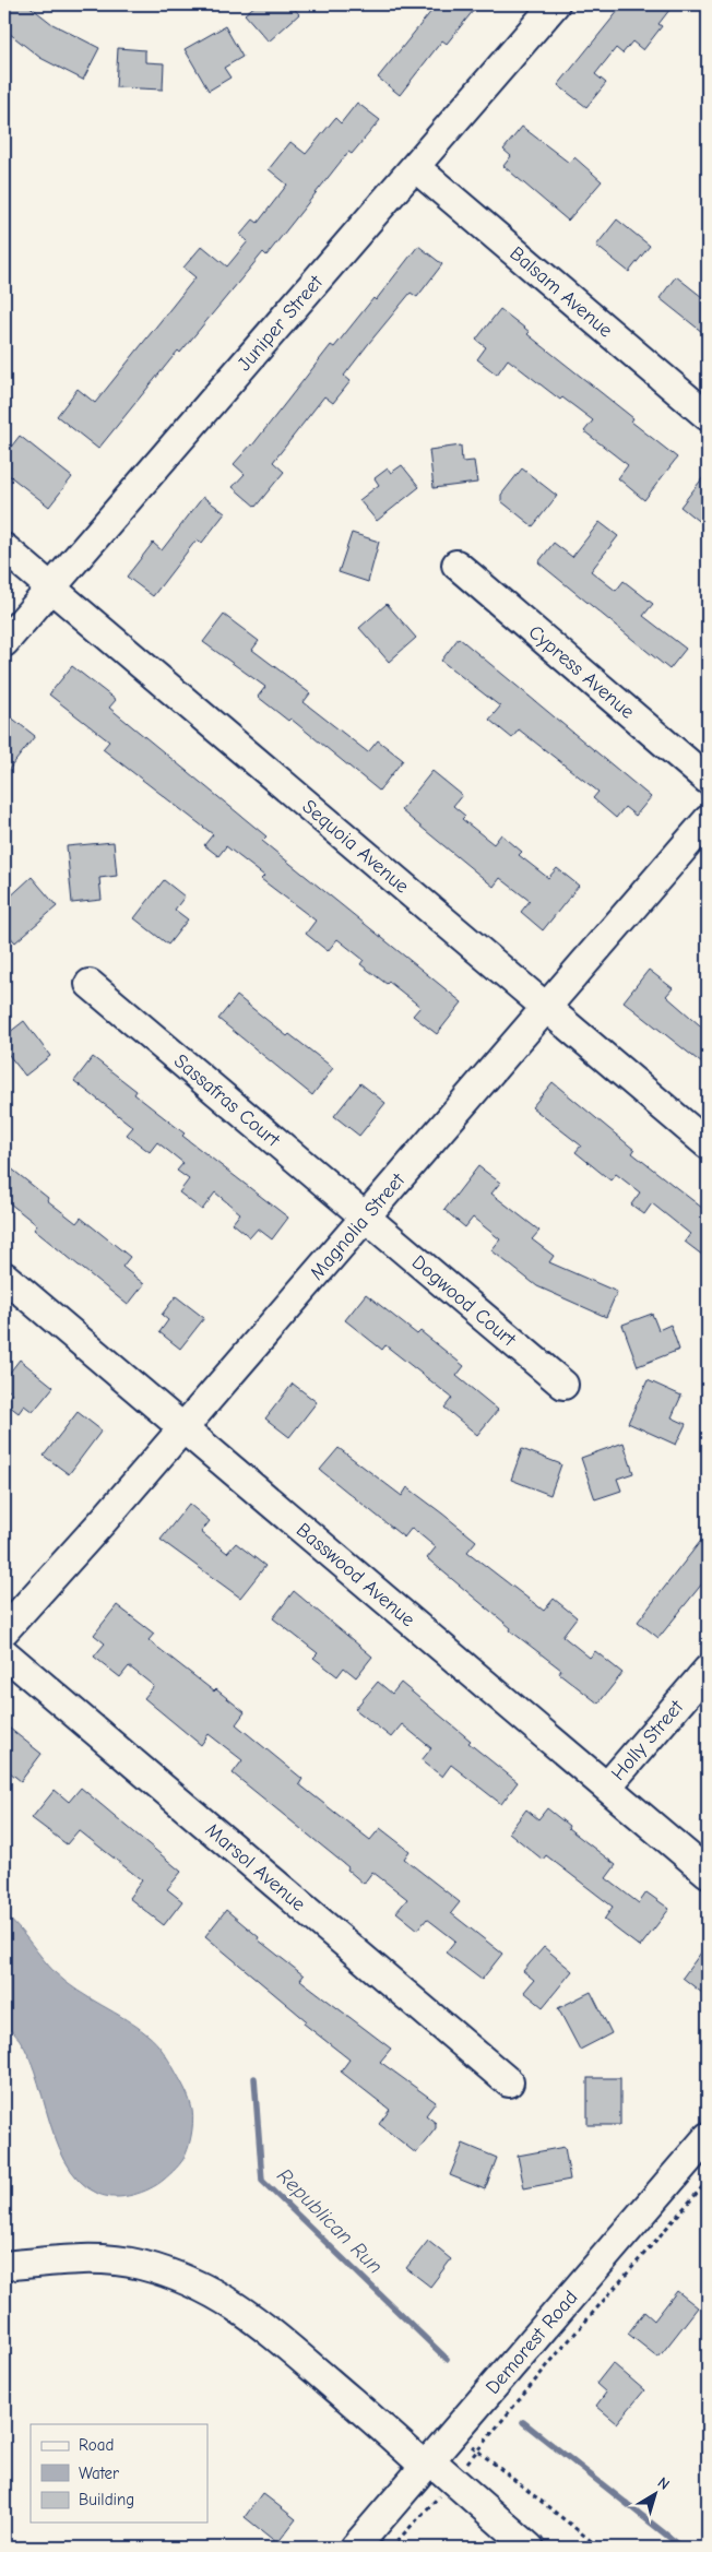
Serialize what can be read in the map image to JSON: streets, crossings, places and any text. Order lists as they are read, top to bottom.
{
  "streets": {
    "street": [
      "Balsam Avenue",
      "Juniper Street",
      "Cypress Avenue",
      "Sequoia Avenue",
      "Sassafras Court",
      "Magnolia Street",
      "Dogwood Court",
      "Basswood Avenue",
      "Holly Street",
      "Marsol Avenue",
      "Demorest Road"
    ]
  },
  "crossings": [
    ["Balsam Avenue", "Juniper Street"],
    ["Juniper Street", "Sequoia Avenue"],
    ["Sequoia Avenue", "Magnolia Street"],
    ["Sassafras Court", "Magnolia Street"],
    ["Sassafras Court", "Dogwood Court"],
    ["Magnolia Street", "Dogwood Court"],
    ["Magnolia Street", "Basswood Avenue"],
    ["Basswood Avenue", "Holly Street"]
  ],
  "water": ["Republican Run"],
  "legend": ["Road", "Water", "Building"],
  "north": "top right"
}
